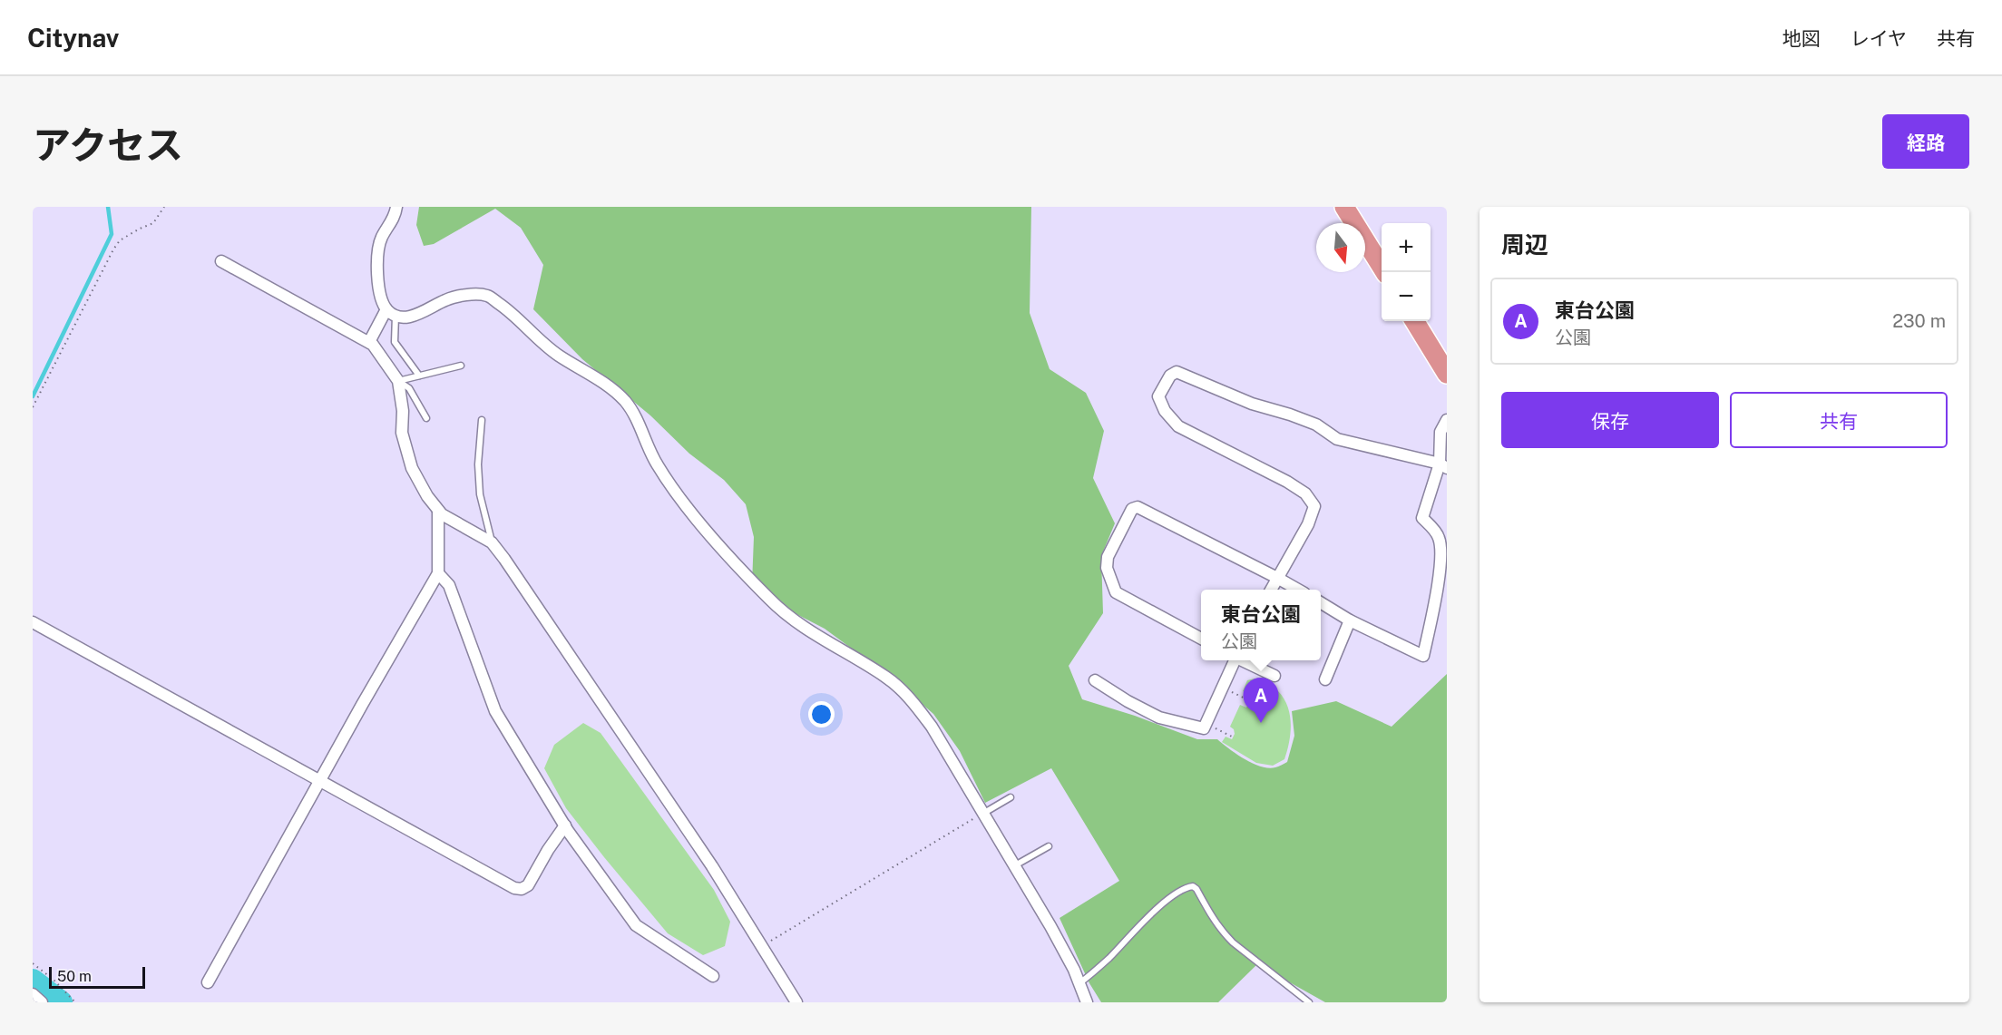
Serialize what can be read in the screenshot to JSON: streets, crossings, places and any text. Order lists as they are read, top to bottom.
{
  "scale_bar": "50 m",
  "north": "bottom",
  "page": {
    "header": "Citynav",
    "nav": ["地図", "レイヤ", "共有"],
    "title": "アクセス",
    "buttons": [
      "経路",
      ["保存", "共有"]
    ],
    "heading": "周辺",
    "map_buttons": ["+", "−"],
    "list": [
      {
        "mark": "A",
        "name": "東台公園",
        "note": "公園",
        "value": "230 m"
      }
    ],
    "popup": ["東台公園", "公園"],
    "pins": "A",
    "scale": "50 m"
  }
}
